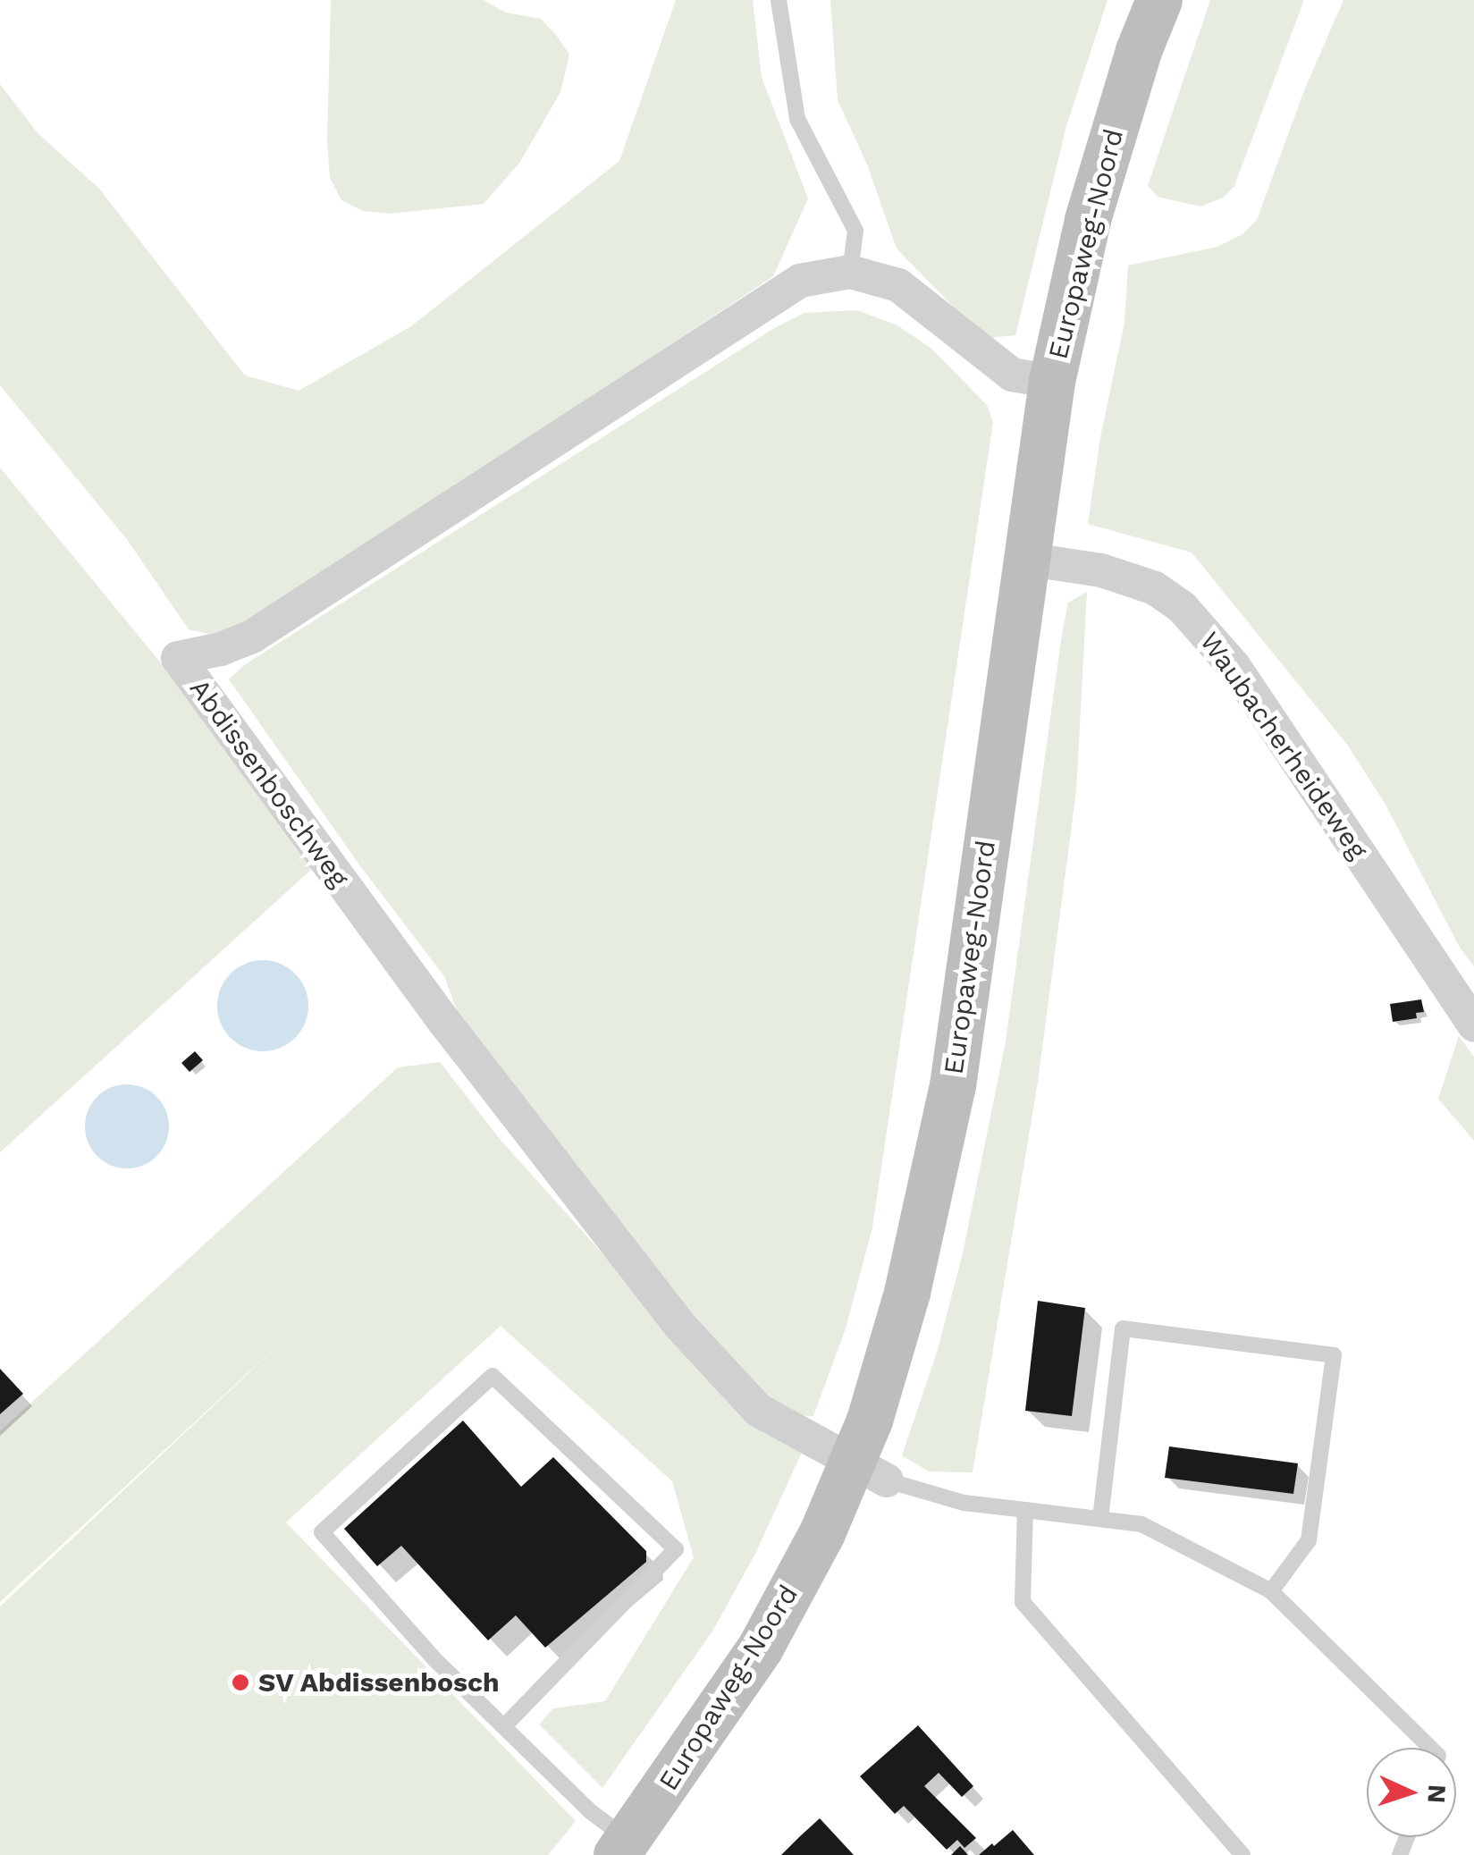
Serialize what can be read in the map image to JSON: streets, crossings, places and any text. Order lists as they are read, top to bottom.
{
  "streets": {
    "street": ["Europaweg-Noord", "Waubacherheideweg", "Abdissenboschweg"]
  },
  "crossings": [
    ["Europaweg-Noord", "Waubacherheideweg"],
    ["Europaweg-Noord", "Abdissenboschweg"]
  ],
  "places": ["SV Abdissenbosch"],
  "north": "right"
}
